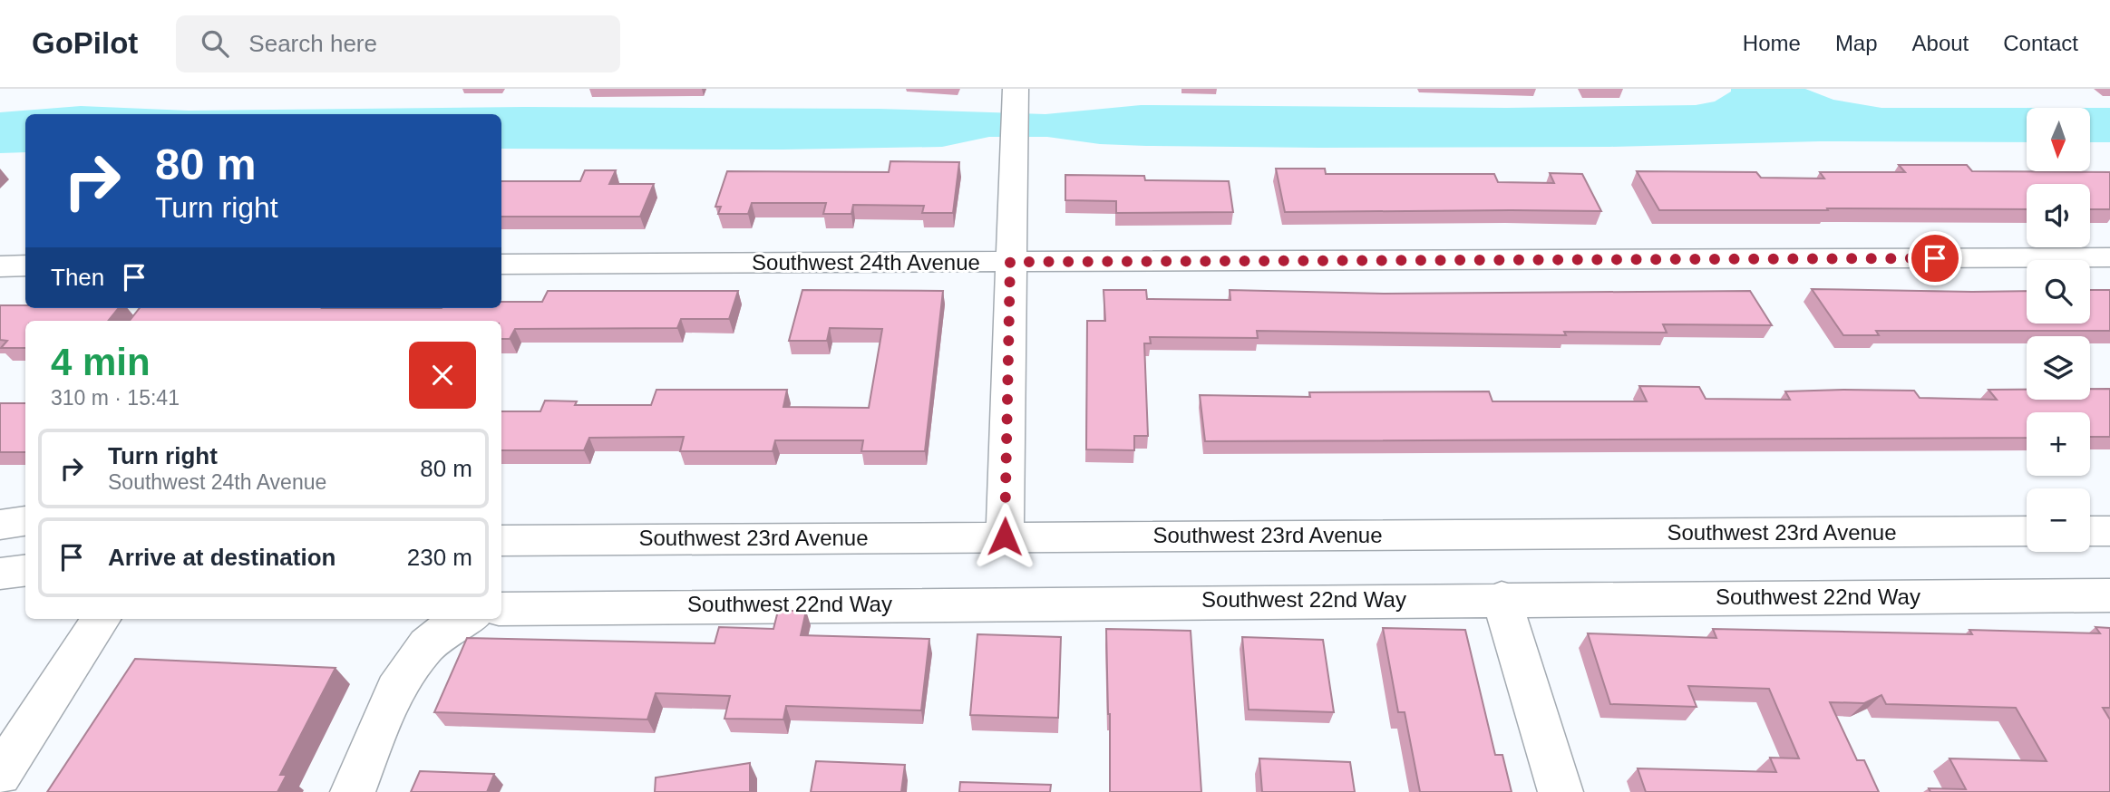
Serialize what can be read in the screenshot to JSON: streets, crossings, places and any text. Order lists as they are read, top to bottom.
{
  "streets": {
    "street": ["Southwest 24th Avenue", "Southwest 23rd Avenue", "Southwest 22nd Way"]
  },
  "north": "bottom",
  "page": {
    "header": "GoPilot",
    "search": "Search here",
    "nav": [
      "Home",
      "Map",
      "About",
      "Contact"
    ],
    "map_buttons": ["+", "−"],
    "turn": ["80 m", "Turn right"],
    "then": "Then",
    "heading": ["4 min", "310 m · 15:41"],
    "list": [
      {
        "name": "Turn right",
        "note": "Southwest 24th Avenue",
        "value": "80 m"
      },
      {
        "name": "Arrive at destination",
        "value": "230 m"
      }
    ]
  }
}
